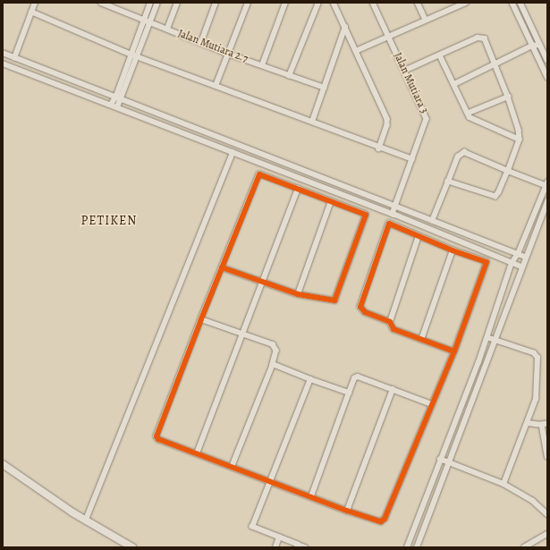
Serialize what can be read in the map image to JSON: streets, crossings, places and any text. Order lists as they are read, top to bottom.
{
  "streets": {
    "street": ["Jalan Mutiara 2.7", "Jalan Mutiara 3"]
  },
  "districts": ["PETIKEN"]
}
